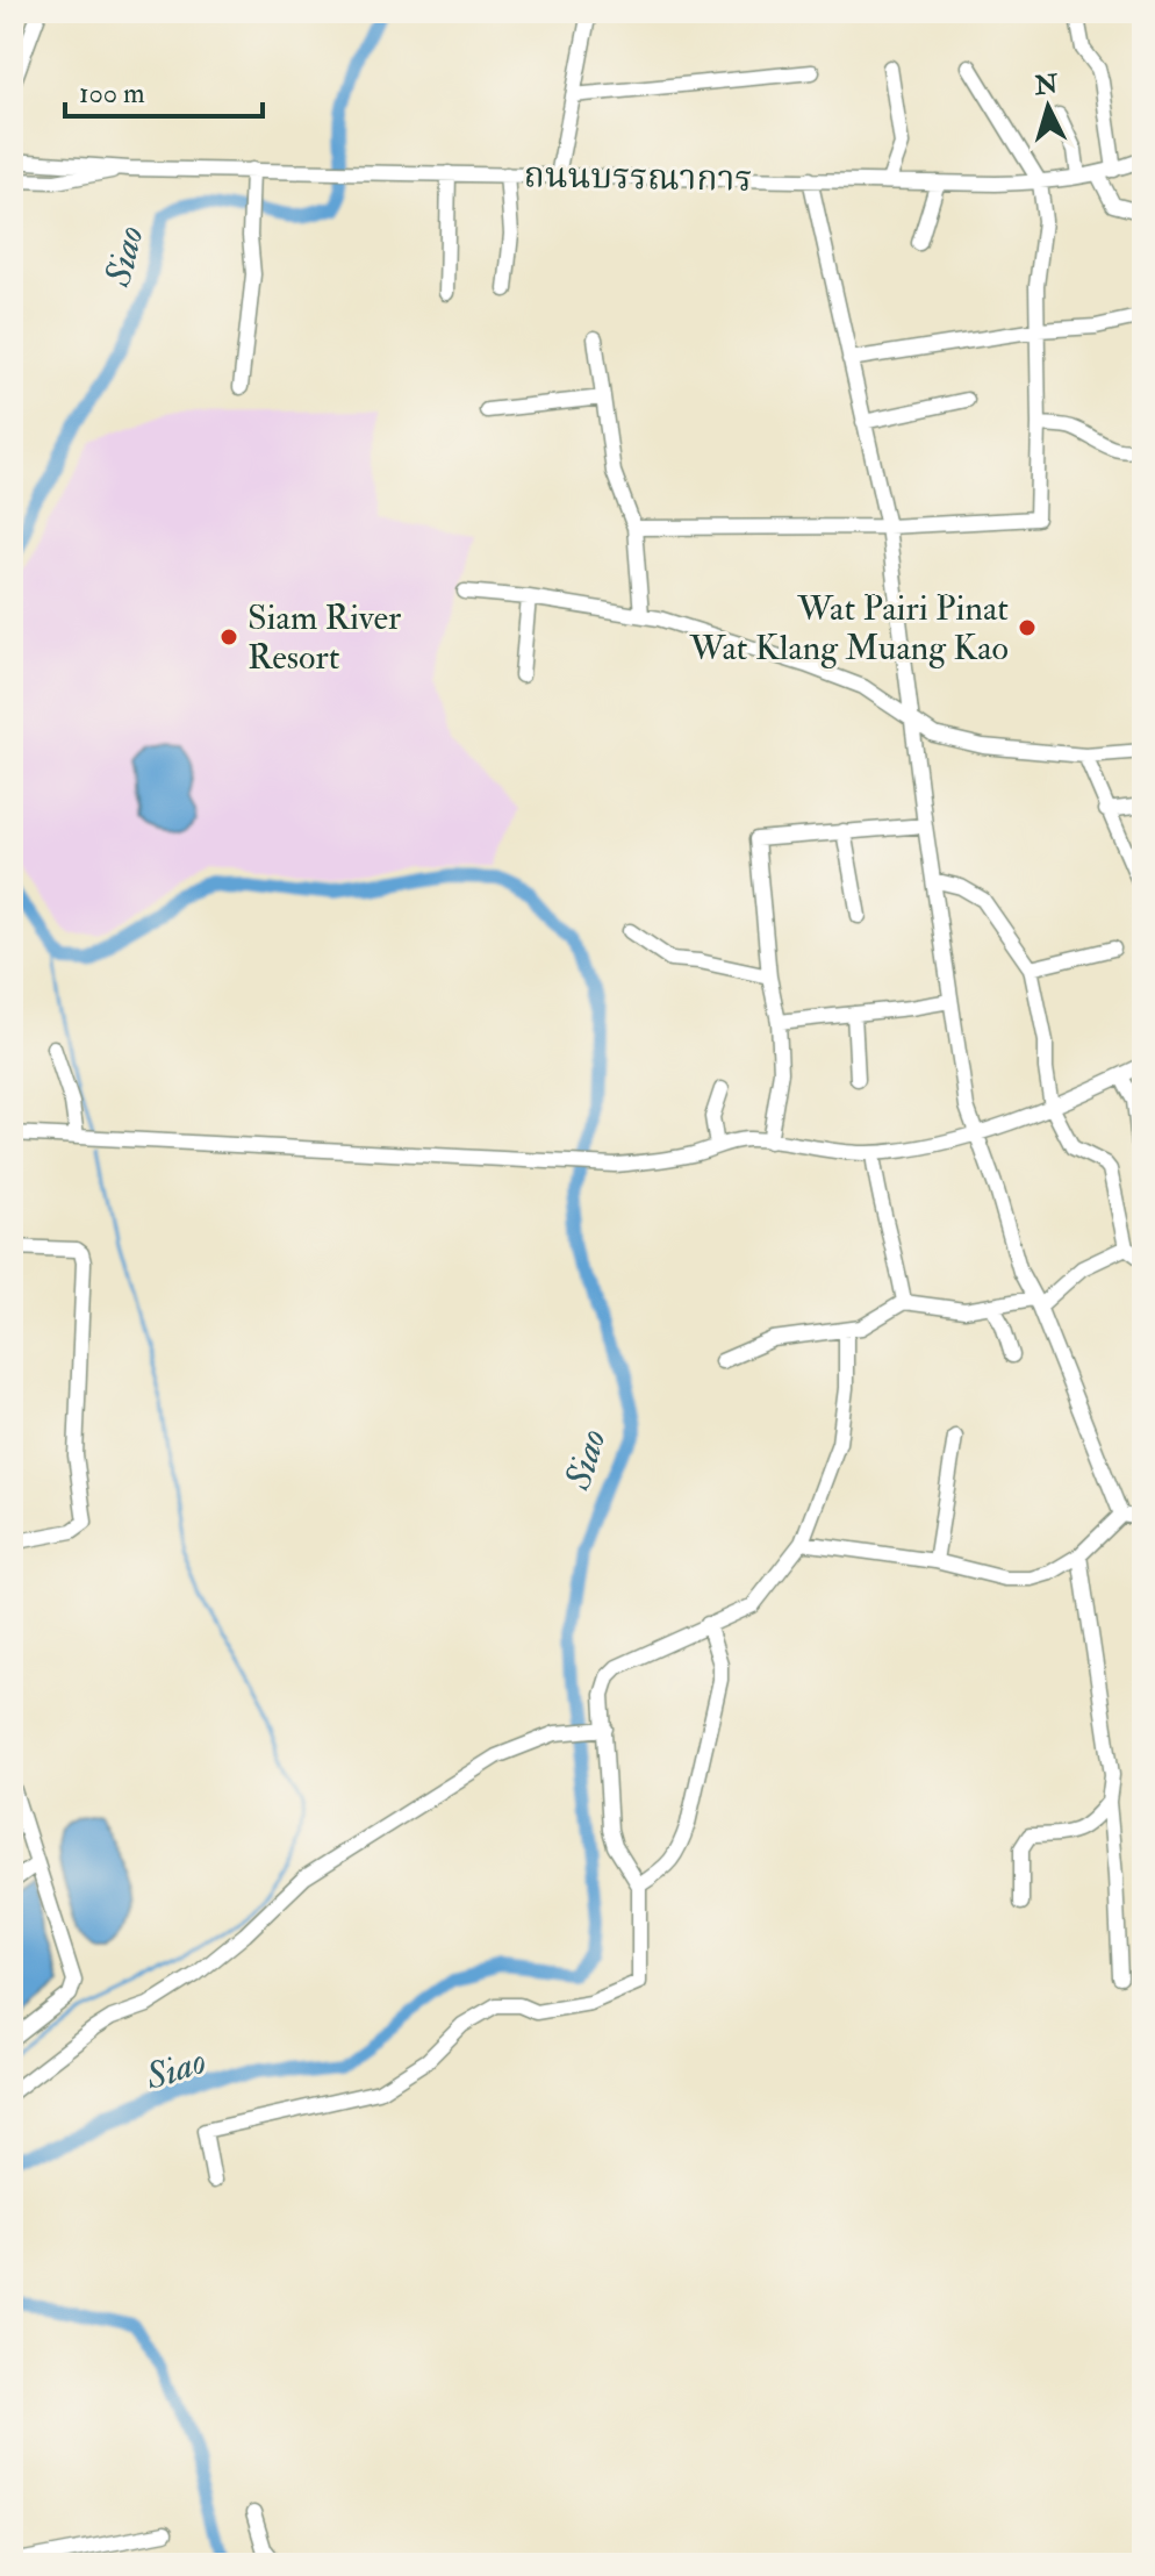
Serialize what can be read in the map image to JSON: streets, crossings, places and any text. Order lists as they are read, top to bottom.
{
  "streets": {
    "street": ["ถนนบรรณาการ"]
  },
  "water": ["Siao"],
  "places": ["Wat Pairi Pinat Wat Klang Muang Kao", "Siam River Resort"],
  "scale_bar": "100 m",
  "north": "top"
}
